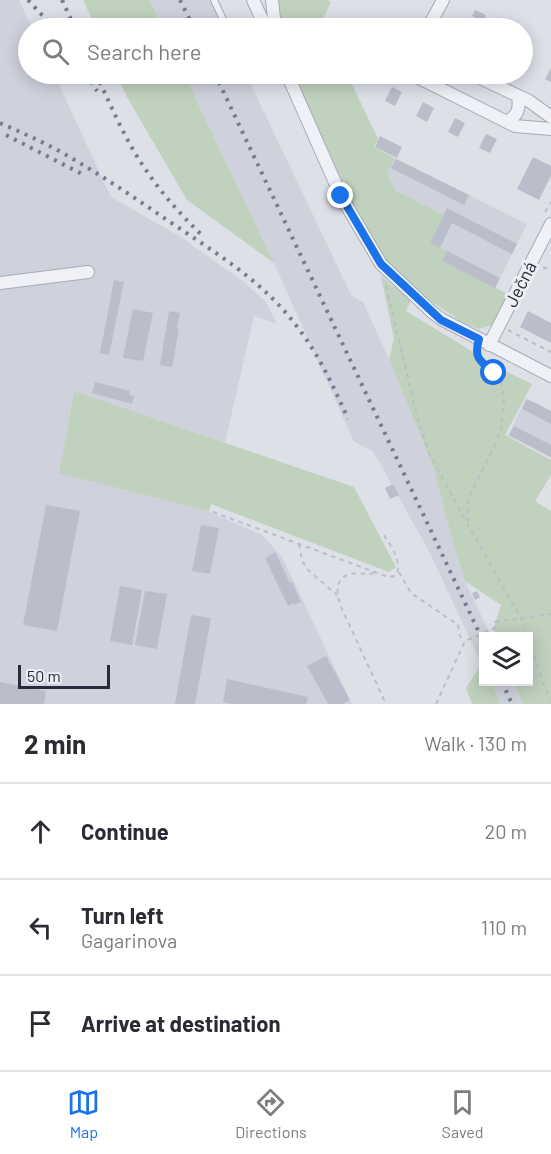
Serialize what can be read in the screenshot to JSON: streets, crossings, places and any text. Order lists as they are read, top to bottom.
{
  "streets": {
    "street": ["Ječná"]
  },
  "scale_bar": "50 m",
  "page": {
    "search": "Search here",
    "scale": "50 m",
    "heading": ["2 min", "Walk · 130 m"],
    "list": [
      ["Continue", "20 m"],
      ["Turn left", "Gagarinova", "110 m"],
      "Arrive at destination"
    ],
    "nav": ["Map", "Directions", "Saved"]
  }
}
